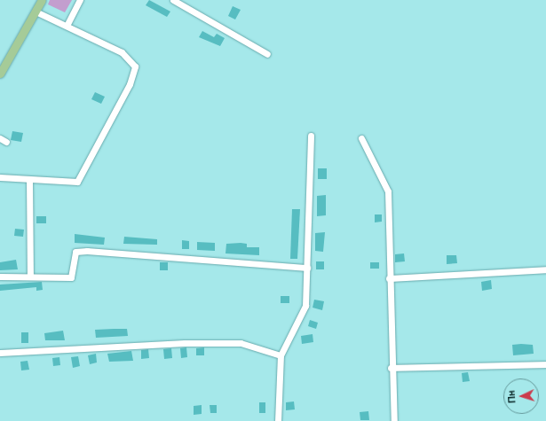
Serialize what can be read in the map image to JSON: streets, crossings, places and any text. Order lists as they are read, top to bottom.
{
  "north": "left"
}
